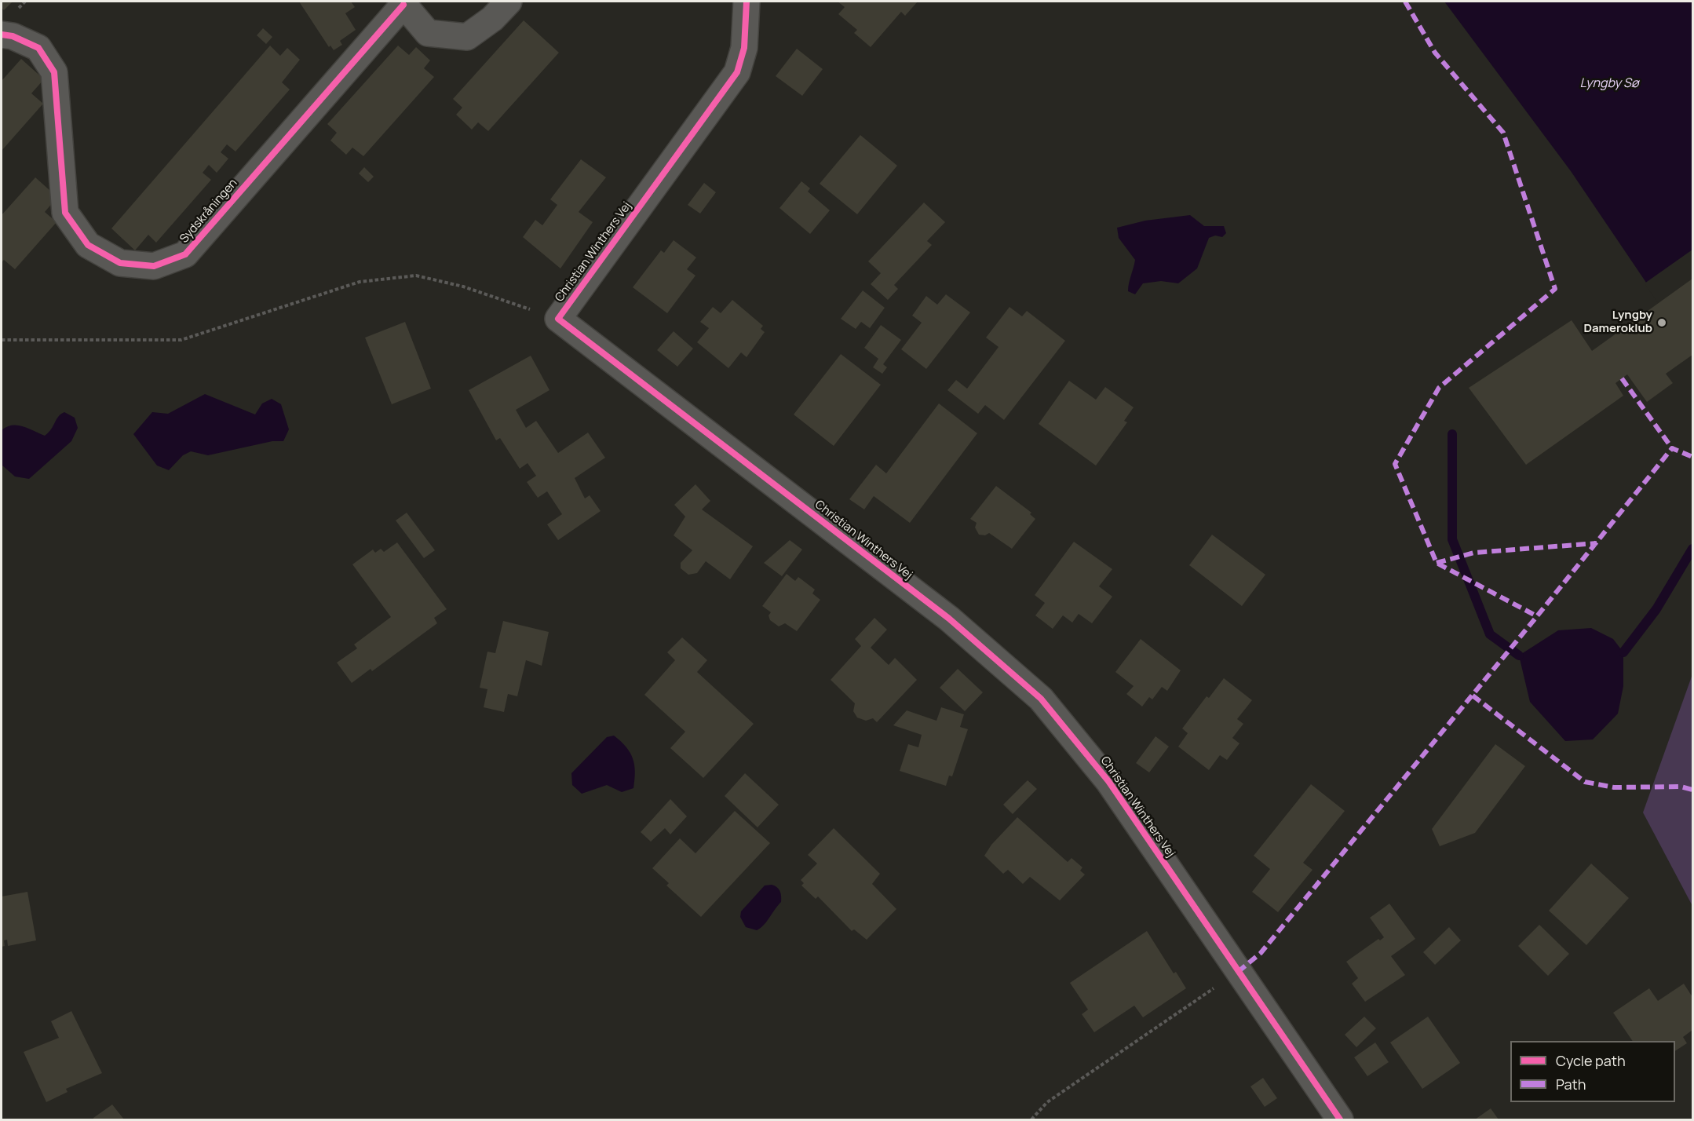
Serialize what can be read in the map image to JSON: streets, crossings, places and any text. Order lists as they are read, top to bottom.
{
  "streets": {
    "street": ["Sydskråningen", "Christian Winthers Vej"]
  },
  "water": ["Lyngby Sø"],
  "places": ["Lyngby Dameroklub"],
  "legend": ["Cycle path", "Path"]
}
